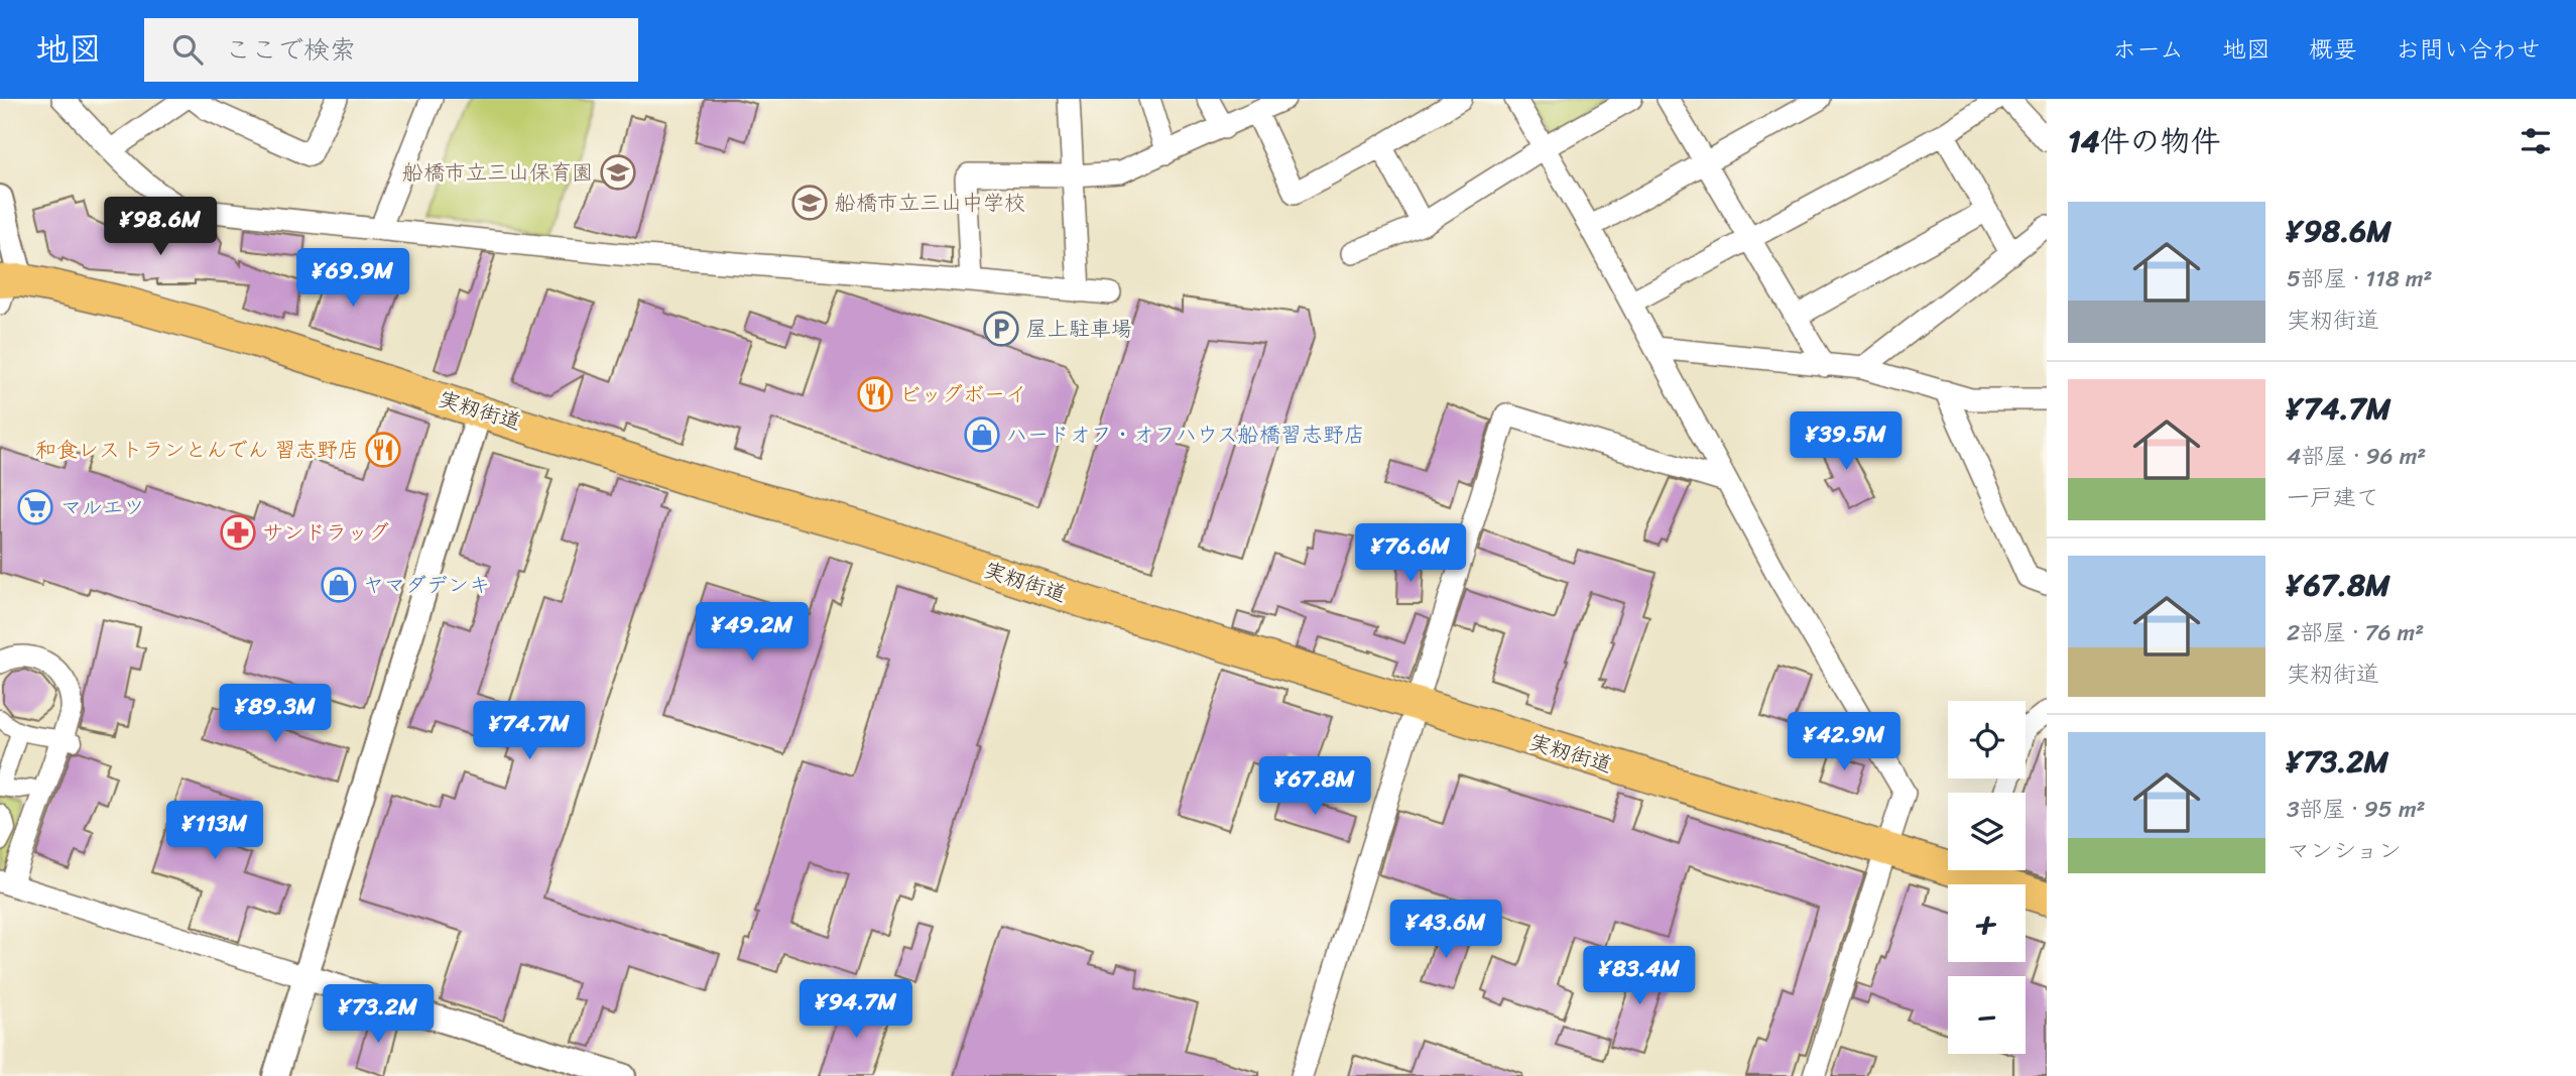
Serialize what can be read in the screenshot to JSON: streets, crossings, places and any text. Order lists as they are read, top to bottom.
{
  "streets": {
    "main road": ["実籾街道"]
  },
  "places": {
    "school or university": ["船橋市立三山保育園", "船橋市立三山中学校"],
    "parking": ["屋上駐車場"],
    "restaurant": ["ビッグボーイ", "和食レストランとんでん 習志野店"],
    "shop": ["ハードオフ・オフハウス船橋習志野店", "ヤマダデンキ"],
    "supermarket": ["マルエツ"],
    "pharmacy": ["サンドラッグ"]
  },
  "page": {
    "header": "地図",
    "search": "ここで検索",
    "nav": [
      "ホーム",
      "地図",
      "概要",
      "お問い合わせ"
    ],
    "heading": "14件の物件",
    "list": [
      {
        "name": "¥98.6M",
        "note": "5部屋 · 118 m² · 実籾街道"
      },
      {
        "name": "¥74.7M",
        "note": "4部屋 · 96 m² · 一戸建て"
      },
      {
        "name": "¥67.8M",
        "note": "2部屋 · 76 m² · 実籾街道"
      },
      {
        "name": "¥73.2M",
        "note": "3部屋 · 95 m² · マンション"
      }
    ],
    "price": [
      "¥98.6M",
      "¥69.9M",
      "¥39.5M",
      "¥76.6M",
      "¥49.2M",
      "¥89.3M",
      "¥74.7M",
      "¥42.9M",
      "¥67.8M",
      "¥113M",
      "¥43.6M",
      "¥83.4M",
      "¥94.7M",
      "¥73.2M"
    ],
    "map_buttons": ["+", "−"]
  }
}
